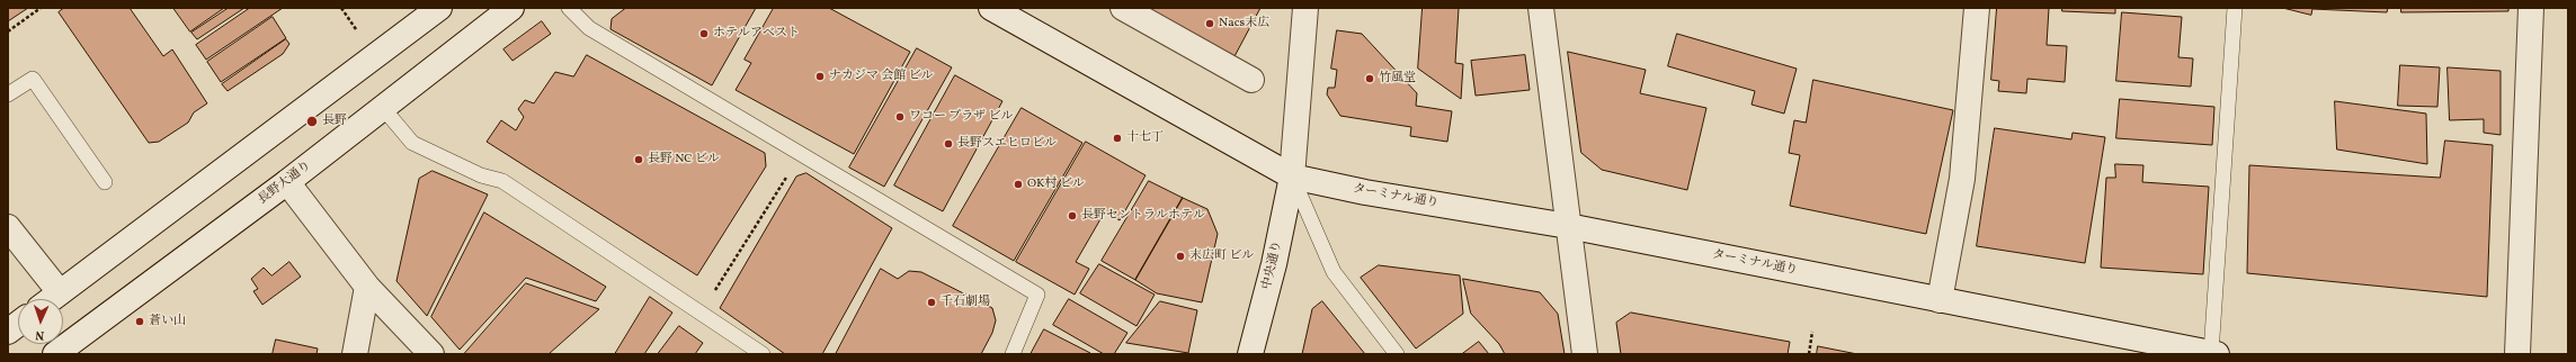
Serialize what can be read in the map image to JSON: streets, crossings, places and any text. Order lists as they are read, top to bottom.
{
  "streets": {
    "street": ["長野大通り", "ターミナル通り", "中央通り"]
  },
  "crossings": [
    ["ターミナル通り", "中央通り"]
  ],
  "places": [
    "Nacs末広",
    "ホテルアベスト",
    "ナカジマ 会館 ビル",
    "竹風堂",
    "ワコー プラザ ビル",
    "長野",
    "十七丁",
    "長野スエヒロビル",
    "長野 NC ビル",
    "OK村 ビル",
    "長野セントラルホテル",
    "末広町 ビル",
    "千石劇場",
    "蒼い山"
  ],
  "north": "bottom"
}
